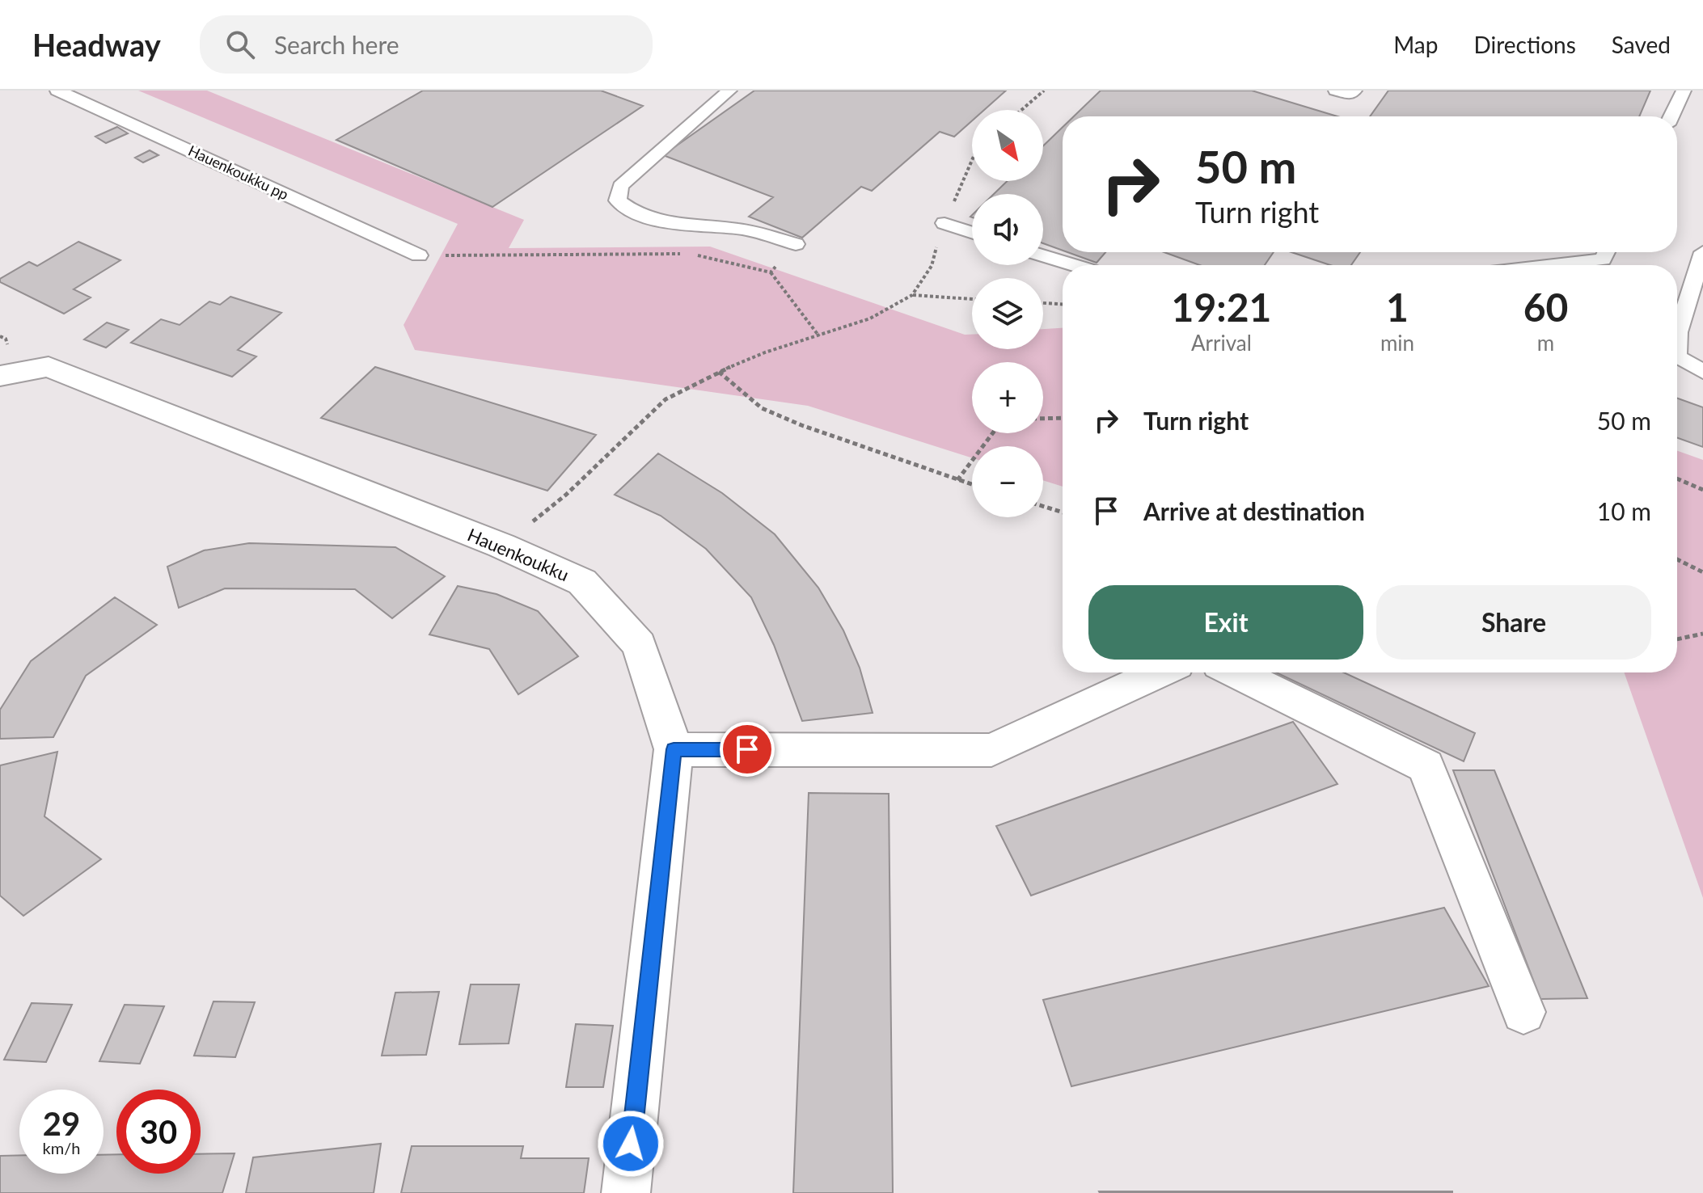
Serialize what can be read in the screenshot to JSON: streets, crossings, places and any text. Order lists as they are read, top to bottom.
{
  "streets": {
    "street": ["Hauenkoukku"],
    "lane": ["Hauenkoukku pp"]
  },
  "north": "bottom right",
  "page": {
    "header": "Headway",
    "search": "Search here",
    "nav": ["Map", "Directions", "Saved"],
    "map_buttons": ["+", "−"],
    "turn": ["50 m", "Turn right"],
    "eta": [
      "19:21",
      "Arrival",
      "1",
      "min",
      "60",
      "m"
    ],
    "list": [
      {
        "name": "Turn right",
        "value": "50 m"
      },
      {
        "name": "Arrive at destination",
        "value": "10 m"
      }
    ],
    "buttons": ["Exit", "Share"],
    "speed": "29 km/h",
    "limit": "30"
  }
}
